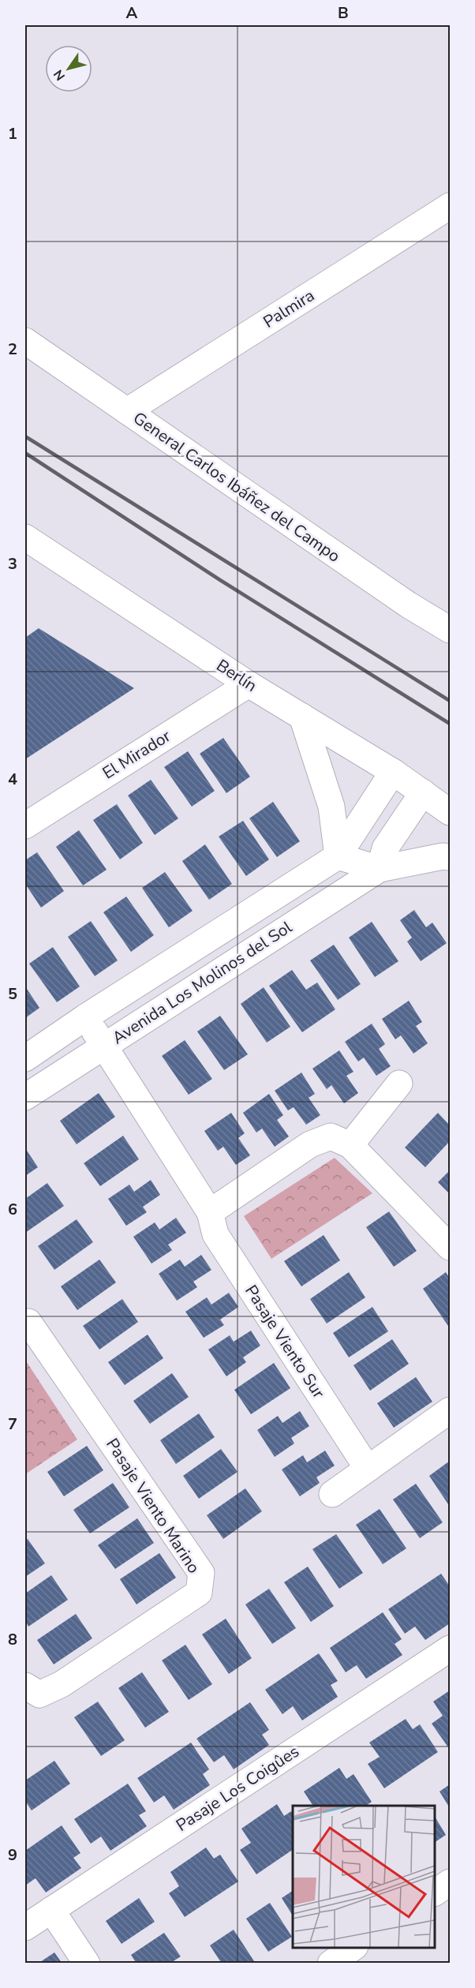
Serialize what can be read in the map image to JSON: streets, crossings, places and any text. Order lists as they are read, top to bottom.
{
  "streets": {
    "street": [
      "Palmira",
      "General Carlos Ibáñez del Campo",
      "Berlín",
      "El Mirador",
      "Avenida Los Molinos del Sol",
      "Pasaje Viento Sur",
      "Pasaje Viento Marino",
      "Pasaje Los Coigûes"
    ]
  },
  "crossings": [
    ["Palmira", "General Carlos Ibáñez del Campo"],
    ["Berlín", "El Mirador"],
    ["Berlín", "Avenida Los Molinos del Sol"],
    ["Avenida Los Molinos del Sol", "Pasaje Viento Sur"]
  ],
  "north": "bottom left",
  "grid": {
    "columns": ["A", "B"],
    "rows": [
      "1",
      "2",
      "3",
      "4",
      "5",
      "6",
      "7",
      "8",
      "9"
    ]
  }
}
